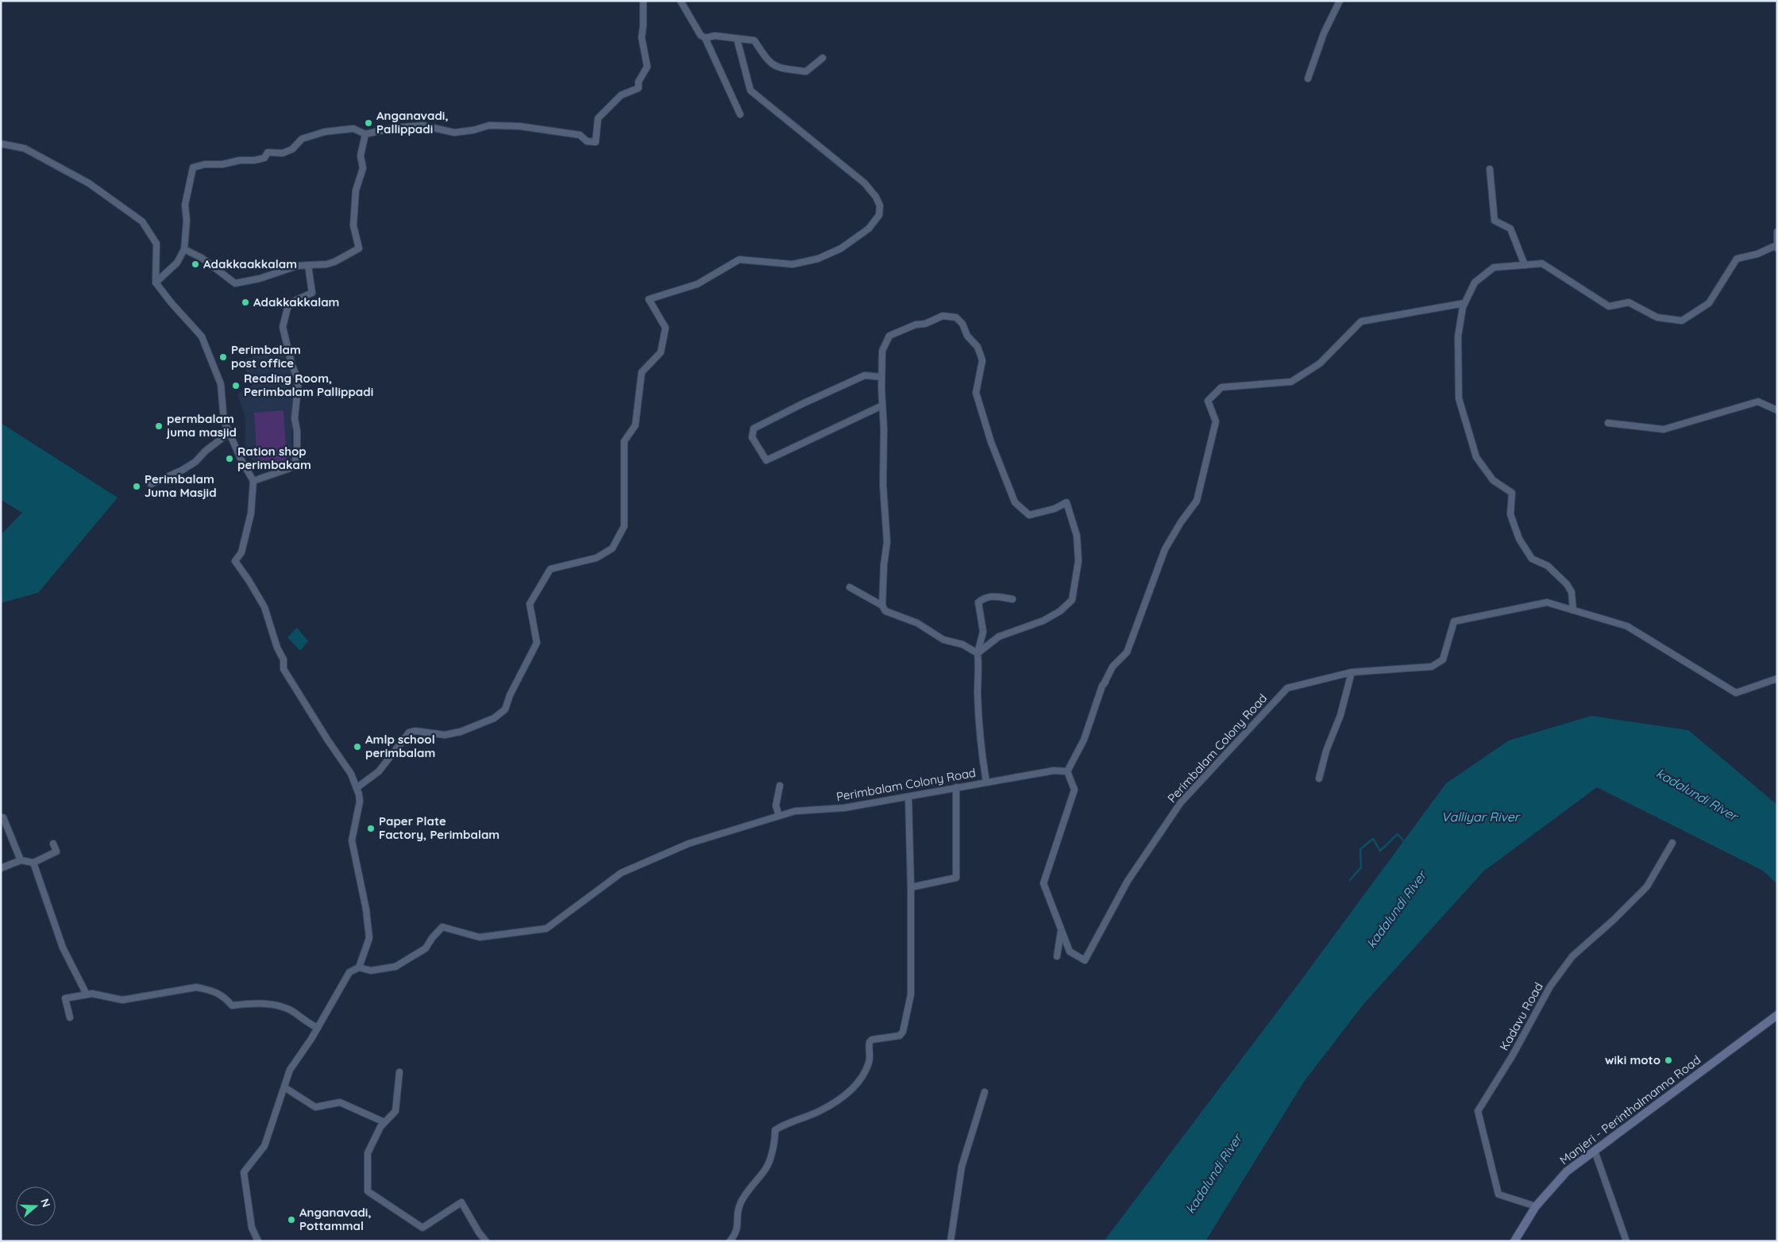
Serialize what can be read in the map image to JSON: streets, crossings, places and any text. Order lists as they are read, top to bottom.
{
  "streets": {
    "main road": ["Manjeri - Perinthalmanna Road"],
    "street": ["Perimbalam Colony Road", "Kadavu Road"]
  },
  "crossings": [
    ["Kadavu Road", "Manjeri - Perinthalmanna Road"]
  ],
  "water": ["kadalundi River", "Valliyar River"],
  "places": [
    "Anganavadi, Pallippadi",
    "Adakkaakkalam",
    "Adakkakkalam",
    "Perimbalam post office",
    "Reading Room, Perimbalam Pallippadi",
    "permbalam juma masjid",
    "Ration shop perimbakam",
    "Perimbalam Juma Masjid",
    "Amlp school perimbalam",
    "Paper Plate Factory, Perimbalam",
    "wiki moto",
    "Anganavadi, Pottammal"
  ],
  "north": "right"
}
